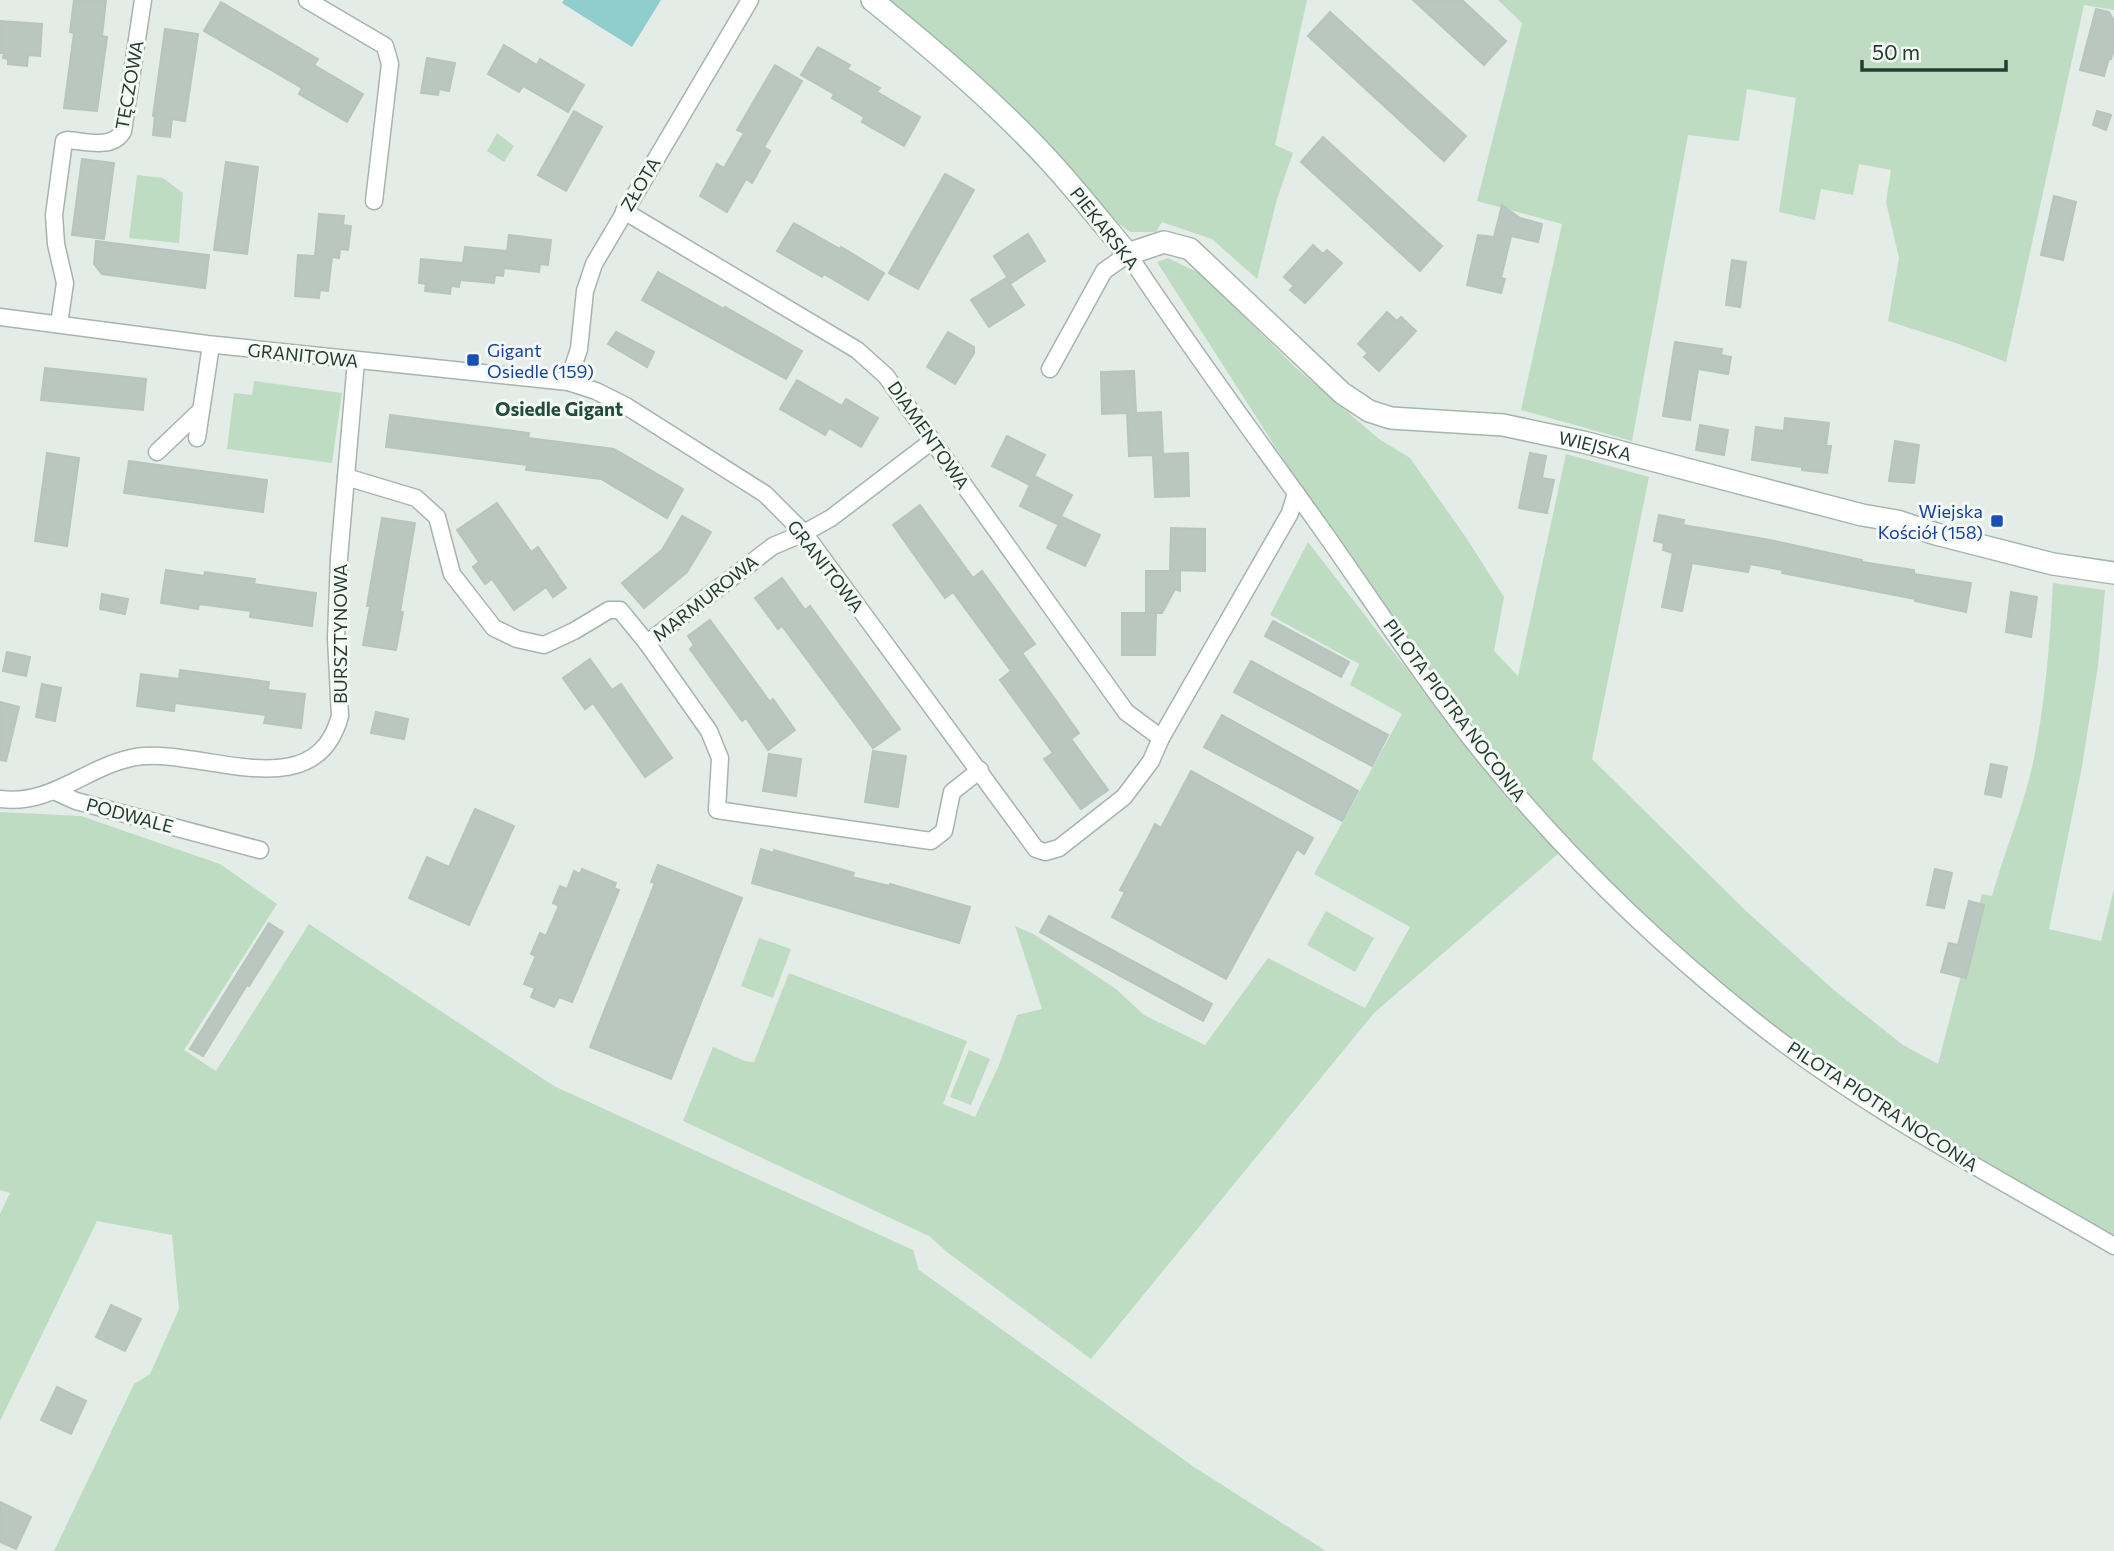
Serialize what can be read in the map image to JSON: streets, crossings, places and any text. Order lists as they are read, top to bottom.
{
  "streets": {
    "street": [
      "TĘCZOWA",
      "ZŁOTA",
      "PIEKARSKA",
      "GRANITOWA",
      "DIAMENTOWA",
      "WIEJSKA",
      "MARMUROWA",
      "BURSZTYNOWA",
      "PILOTA PIOTRA NOCONIA",
      "PODWALE"
    ]
  },
  "crossings": [
    ["TĘCZOWA", "GRANITOWA"],
    ["ZŁOTA", "GRANITOWA"],
    ["ZŁOTA", "DIAMENTOWA"],
    ["PIEKARSKA", "GRANITOWA"],
    ["PIEKARSKA", "WIEJSKA"],
    ["PIEKARSKA", "PILOTA PIOTRA NOCONIA"],
    ["GRANITOWA", "DIAMENTOWA"],
    ["GRANITOWA", "MARMUROWA"],
    ["GRANITOWA", "BURSZTYNOWA"],
    ["GRANITOWA", "PILOTA PIOTRA NOCONIA"],
    ["DIAMENTOWA", "MARMUROWA"],
    ["BURSZTYNOWA", "PODWALE"]
  ],
  "districts": ["Osiedle Gigant"],
  "places": {
    "transit": ["Gigant Osiedle (159)", "Wiejska Kościół (158)"]
  },
  "scale_bar": "50 m"
}
